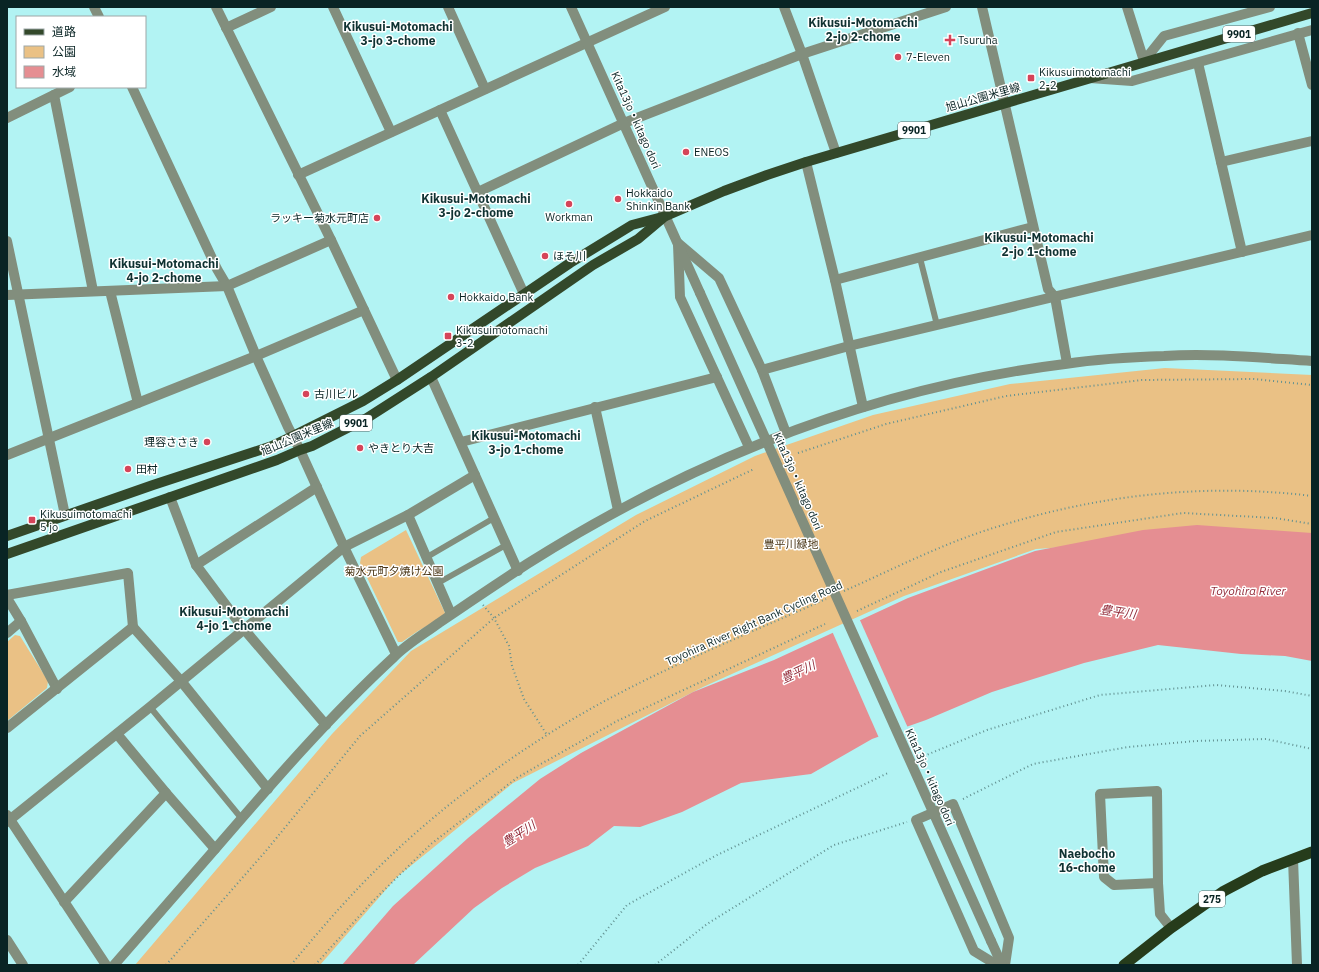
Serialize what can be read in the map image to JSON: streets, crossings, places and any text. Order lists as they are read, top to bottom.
{
  "streets": {
    "highway": ["275"],
    "main road": ["9901", "旭山公園米里線"],
    "street": ["Kita13jo・kitago dori"],
    "path": ["Toyohira River Right Bank Cycling Road"]
  },
  "crossings": [
    ["旭山公園米里線", "Kita13jo・kitago dori"]
  ],
  "districts": [
    "Kikusui-Motomachi 2-jo 2-chome",
    "Kikusui-Motomachi 3-jo 3-chome",
    "Kikusui-Motomachi 3-jo 2-chome",
    "Kikusui-Motomachi 2-jo 1-chome",
    "Kikusui-Motomachi 4-jo 2-chome",
    "Kikusui-Motomachi 3-jo 1-chome",
    "Kikusui-Motomachi 4-jo 1-chome",
    "Naebocho 16-chome"
  ],
  "water": ["Toyohira River", "豊平川"],
  "parks": ["豊平川緑地", "菊水元町夕焼け公園"],
  "places": {
    "health": ["Tsuruha"],
    "other": [
      "7-Eleven",
      "ENEOS",
      "Hokkaido Shinkin Bank",
      "Workman",
      "ラッキー菊水元町店",
      "ほそ川",
      "Hokkaido Bank",
      "古川ビル",
      "理容ささき",
      "やきとり大吉",
      "田村"
    ],
    "transit": ["Kikusuimotomachi 2-2", "Kikusuimotomachi 3-2", "Kikusuimotomachi 5 jo"]
  },
  "legend": ["道路", "公園", "水域"]
}
